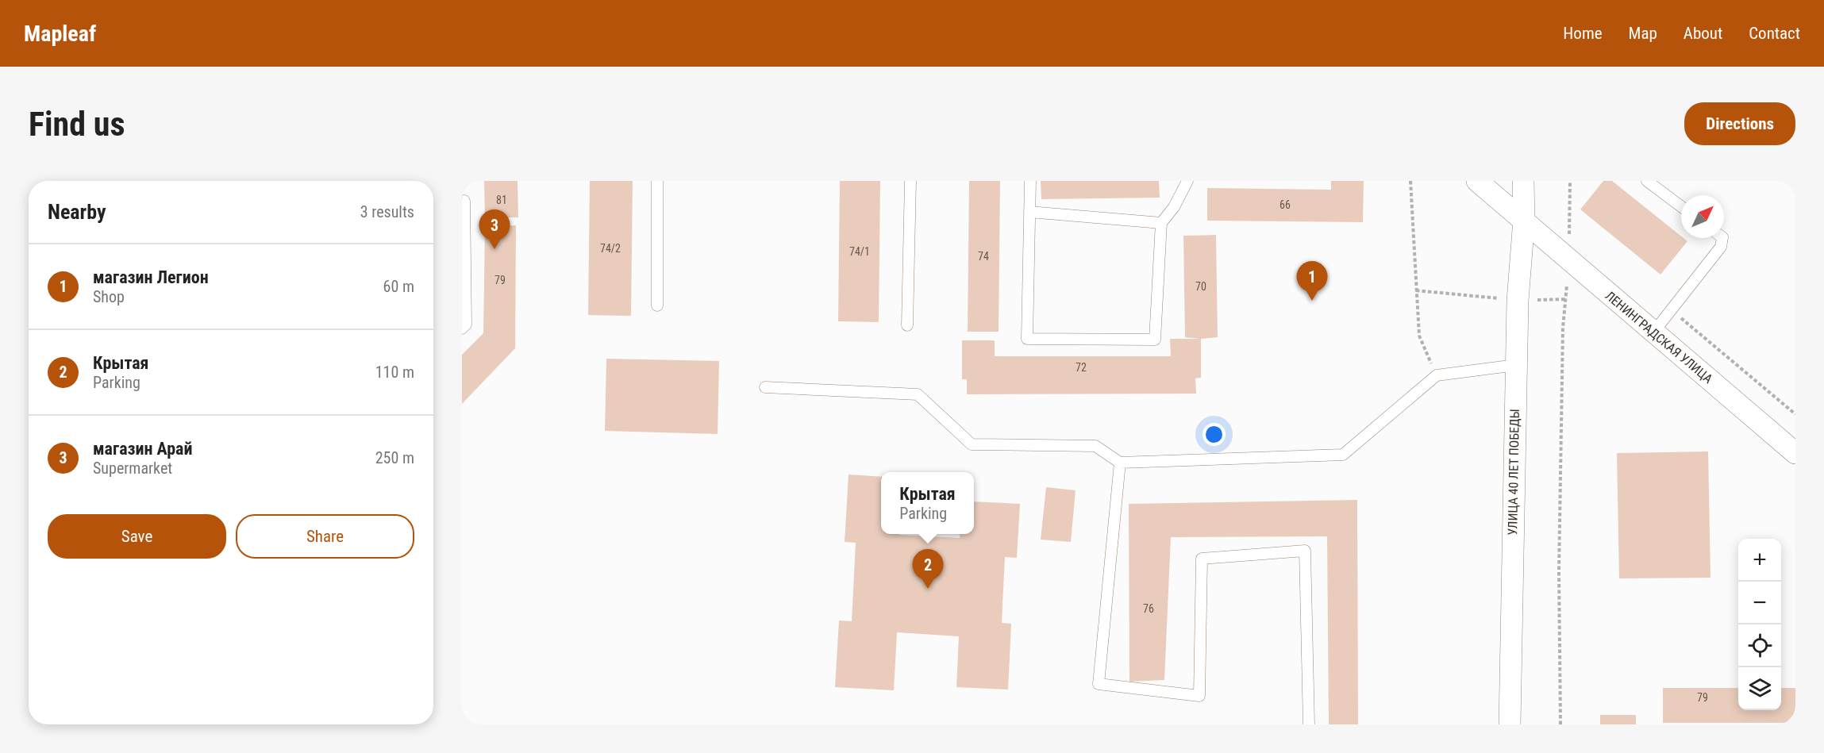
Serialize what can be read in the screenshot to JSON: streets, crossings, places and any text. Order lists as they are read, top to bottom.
{
  "streets": {
    "street": ["ЛЕНИНГРАДСКАЯ УЛИЦА", "УЛИЦА 40 ЛЕТ ПОБЕДЫ"]
  },
  "crossings": [
    ["ЛЕНИНГРАДСКАЯ УЛИЦА", "УЛИЦА 40 ЛЕТ ПОБЕДЫ"]
  ],
  "house_numbers": [
    "81",
    "66",
    "74/2",
    "74/1",
    "74",
    "79",
    "70",
    "72",
    "76",
    "79"
  ],
  "north": "top right",
  "page": {
    "header": "Mapleaf",
    "nav": [
      "Home",
      "Map",
      "About",
      "Contact"
    ],
    "buttons": [
      "Directions",
      ["Save", "Share"]
    ],
    "title": "Find us",
    "heading": ["Nearby", "3 results"],
    "pins": ["3", "1", "2"],
    "list": [
      {
        "mark": "1",
        "name": "магазин Легион",
        "note": "Shop",
        "value": "60 m"
      },
      {
        "mark": "2",
        "name": "Крытая",
        "note": "Parking",
        "value": "110 m"
      },
      {
        "mark": "3",
        "name": "магазин Арай",
        "note": "Supermarket",
        "value": "250 m"
      }
    ],
    "popup": ["Крытая", "Parking"],
    "map_buttons": ["+", "−"]
  }
}
